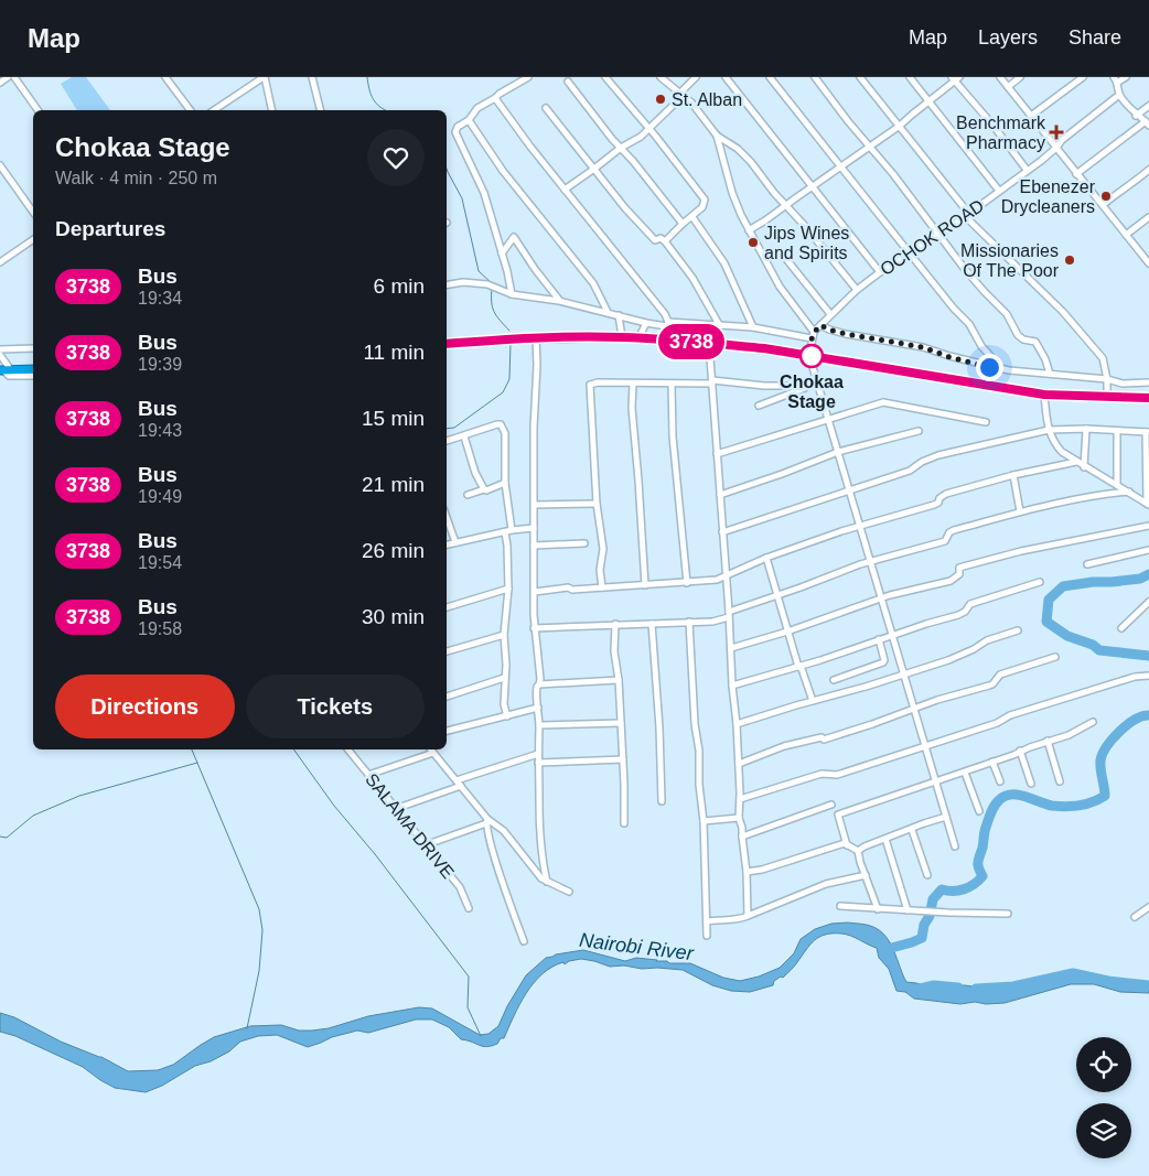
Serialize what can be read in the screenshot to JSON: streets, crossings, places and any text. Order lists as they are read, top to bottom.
{
  "streets": {
    "street": ["OCHOK ROAD", "SALAMA DRIVE"]
  },
  "water": ["Nairobi River"],
  "places": {
    "other": [
      "St. Alban",
      "Ebenezer Drycleaners",
      "Jips Wines and Spirits",
      "Missionaries Of The Poor",
      "Chokaa Stage"
    ],
    "health": ["Benchmark Pharmacy"]
  },
  "lines": ["bus line 3738"],
  "page": {
    "header": "Map",
    "nav": ["Map", "Layers", "Share"],
    "on_map": "3738",
    "heading": [
      ["Chokaa Stage", "Walk · 4 min · 250 m"],
      "Departures"
    ],
    "list": [
      {
        "mark": "3738",
        "name": "Bus",
        "note": "19:34",
        "value": "6 min"
      },
      {
        "mark": "3738",
        "name": "Bus",
        "note": "19:39",
        "value": "11 min"
      },
      {
        "mark": "3738",
        "name": "Bus",
        "note": "19:43",
        "value": "15 min"
      },
      {
        "mark": "3738",
        "name": "Bus",
        "note": "19:49",
        "value": "21 min"
      },
      {
        "mark": "3738",
        "name": "Bus",
        "note": "19:54",
        "value": "26 min"
      },
      {
        "mark": "3738",
        "name": "Bus",
        "note": "19:58",
        "value": "30 min"
      }
    ],
    "buttons": ["Directions", "Tickets"]
  }
}
